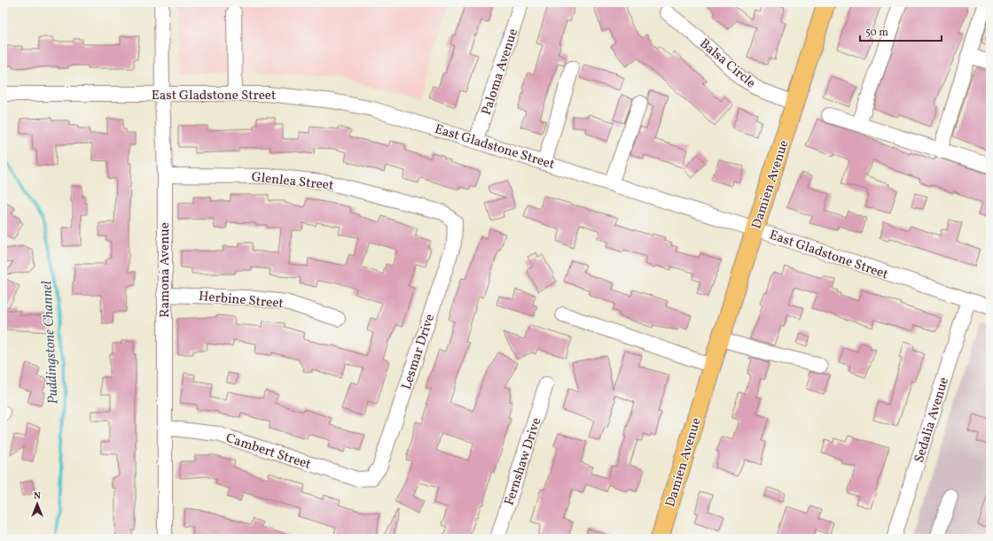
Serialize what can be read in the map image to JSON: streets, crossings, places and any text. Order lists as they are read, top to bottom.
{
  "streets": {
    "main road": ["Damien Avenue"],
    "street": [
      "Balsa Circle",
      "Paloma Avenue",
      "East Gladstone Street",
      "Glenlea Street",
      "Ramona Avenue",
      "Herbine Street",
      "Lesmar Drive",
      "Sedalia Avenue",
      "Cambert Street",
      "Fernshaw Drive"
    ]
  },
  "crossings": [
    ["Balsa Circle", "Damien Avenue"],
    ["Paloma Avenue", "East Gladstone Street"],
    ["East Gladstone Street", "Damien Avenue"],
    ["East Gladstone Street", "Ramona Avenue"],
    ["East Gladstone Street", "Sedalia Avenue"],
    ["Glenlea Street", "Ramona Avenue"],
    ["Glenlea Street", "Lesmar Drive"],
    ["Ramona Avenue", "Herbine Street"],
    ["Ramona Avenue", "Cambert Street"],
    ["Lesmar Drive", "Cambert Street"]
  ],
  "water": ["Puddingstone Channel"],
  "scale_bar": "50 m",
  "north": "top"
}
